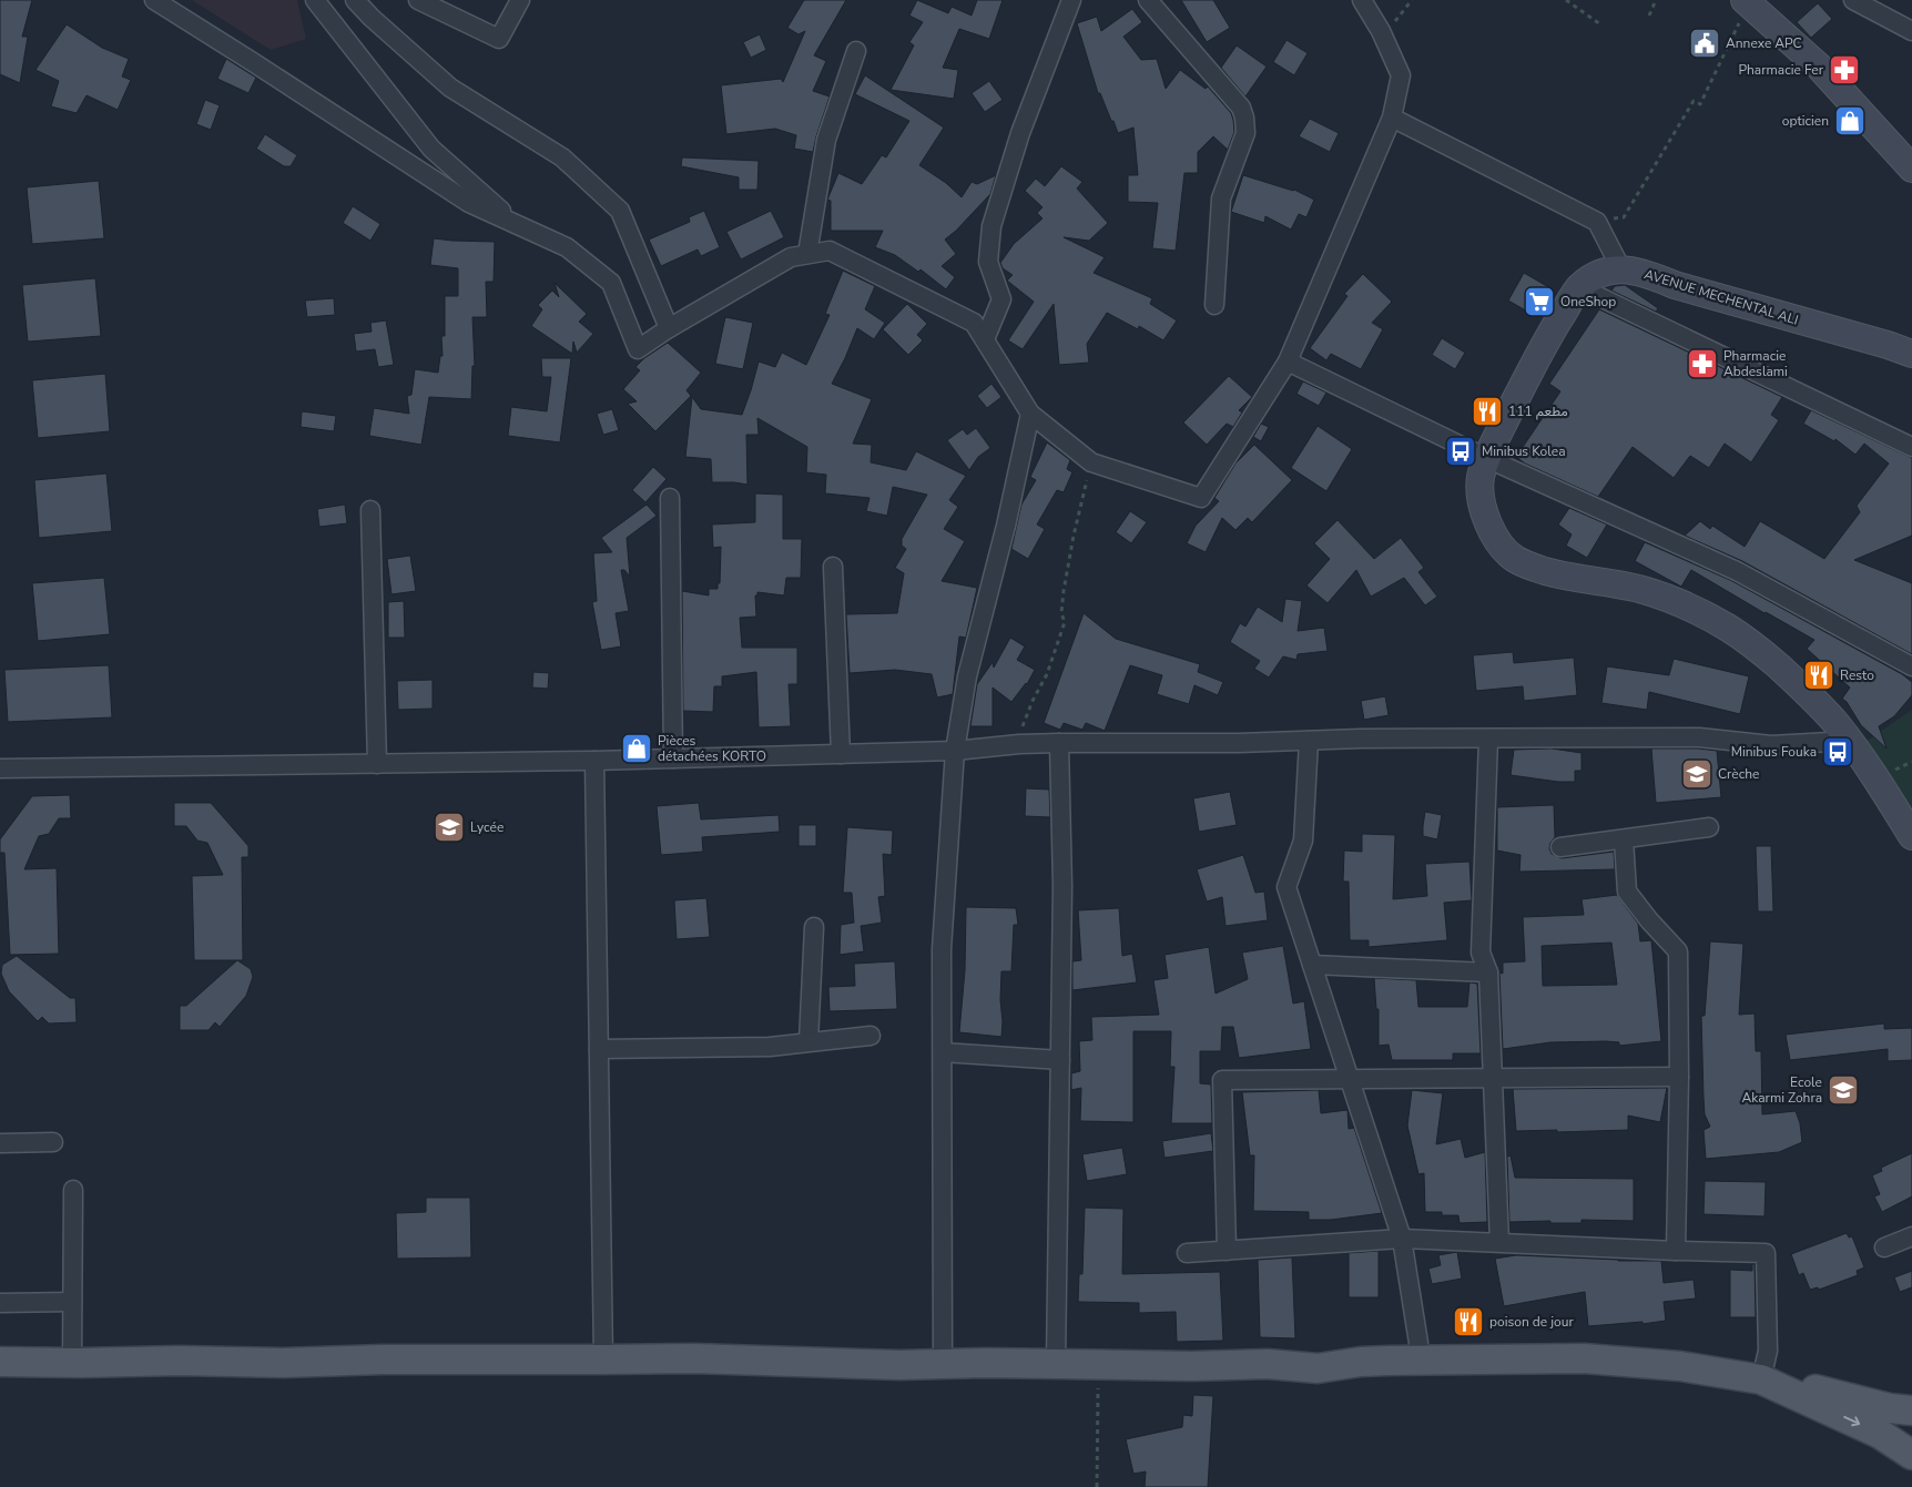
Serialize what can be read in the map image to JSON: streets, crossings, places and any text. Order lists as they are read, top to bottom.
{
  "streets": {
    "main road": ["AVENUE MECHENTAL ALI"]
  },
  "places": {
    "public building": ["Annexe APC"],
    "pharmacy": ["Pharmacie Fer", "Pharmacie Abdeslami"],
    "shop": ["opticien", "Pièces détachées KORTO"],
    "supermarket": ["OneShop"],
    "restaurant": ["مطعم 111", "Resto", "poison de jour"],
    "bus stop": ["Minibus Kolea", "Minibus Fouka"],
    "school or university": ["Crèche", "Lycée", "Ecole Akarmi Zohra"]
  }
}
